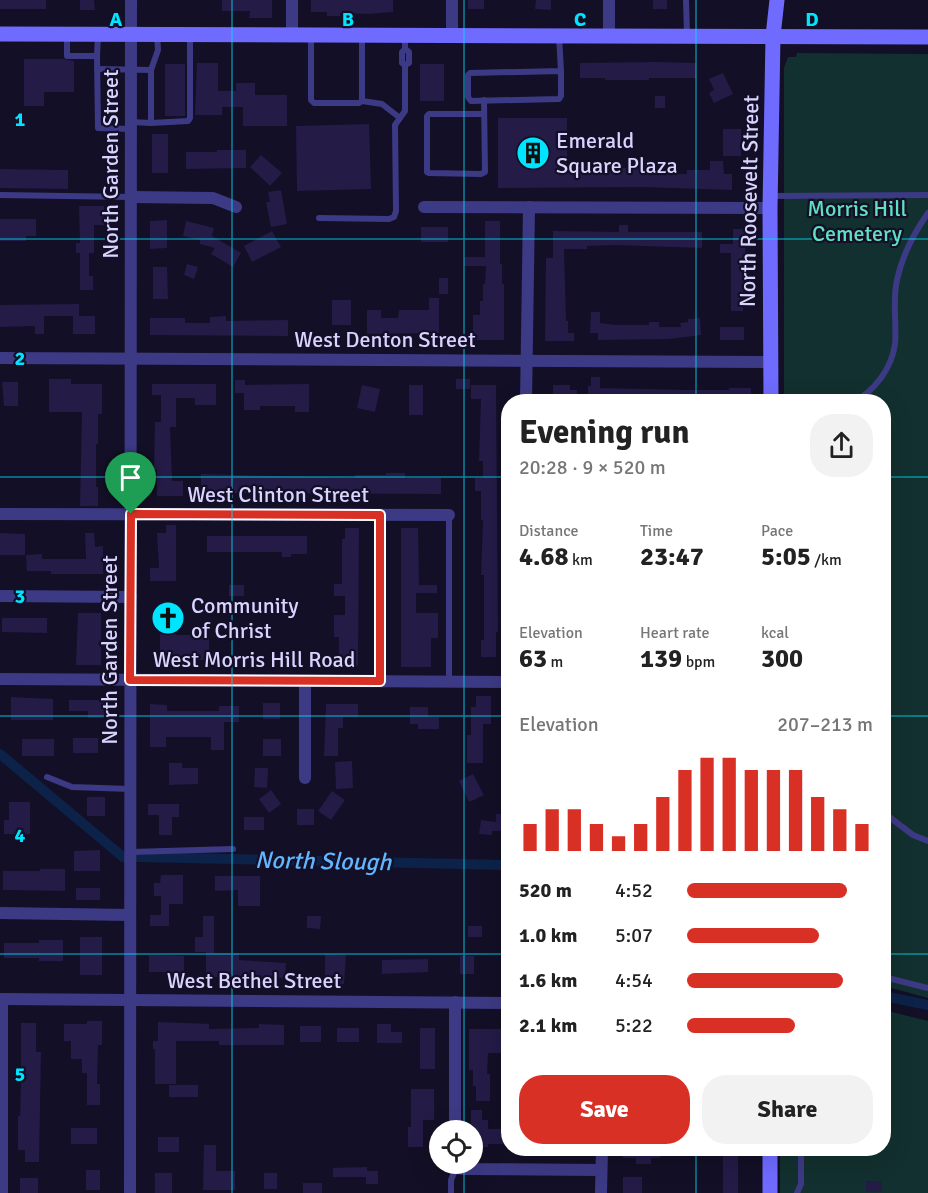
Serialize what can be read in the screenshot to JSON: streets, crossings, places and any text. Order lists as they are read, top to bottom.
{
  "streets": {
    "street": [
      "North Garden Street",
      "North Roosevelt Street",
      "West Denton Street",
      "West Clinton Street",
      "West Morris Hill Road",
      "West Bethel Street"
    ]
  },
  "crossings": [
    ["North Garden Street", "West Denton Street"],
    ["North Garden Street", "West Clinton Street"],
    ["North Garden Street", "West Morris Hill Road"],
    ["North Garden Street", "West Bethel Street"],
    ["North Roosevelt Street", "West Denton Street"]
  ],
  "water": ["North Slough"],
  "parks": ["Morris Hill Cemetery"],
  "places": {
    "building": ["Emerald Square Plaza"],
    "church": ["Community of Christ"]
  },
  "page": {
    "heading": ["Evening run", "20:28 · 9 × 520 m"],
    "stats": [
      ["Distance", "4.68 km"],
      ["Time", "23:47"],
      ["Pace", "5:05 /km"],
      ["Elevation", "63 m"],
      ["Heart rate", "139 bpm"],
      ["kcal", "300"]
    ],
    "chart": ["Elevation", "207–213 m"],
    "list": [
      {
        "name": "520 m",
        "note": "4:52"
      },
      {
        "name": "1.0 km",
        "note": "5:07"
      },
      {
        "name": "1.6 km",
        "note": "4:54"
      },
      {
        "name": "2.1 km",
        "note": "5:22"
      }
    ],
    "buttons": ["Save", "Share"]
  },
  "grid": {
    "columns": [
      "A",
      "B",
      "C",
      "D"
    ],
    "rows": [
      "1",
      "2",
      "3",
      "4",
      "5"
    ]
  }
}
